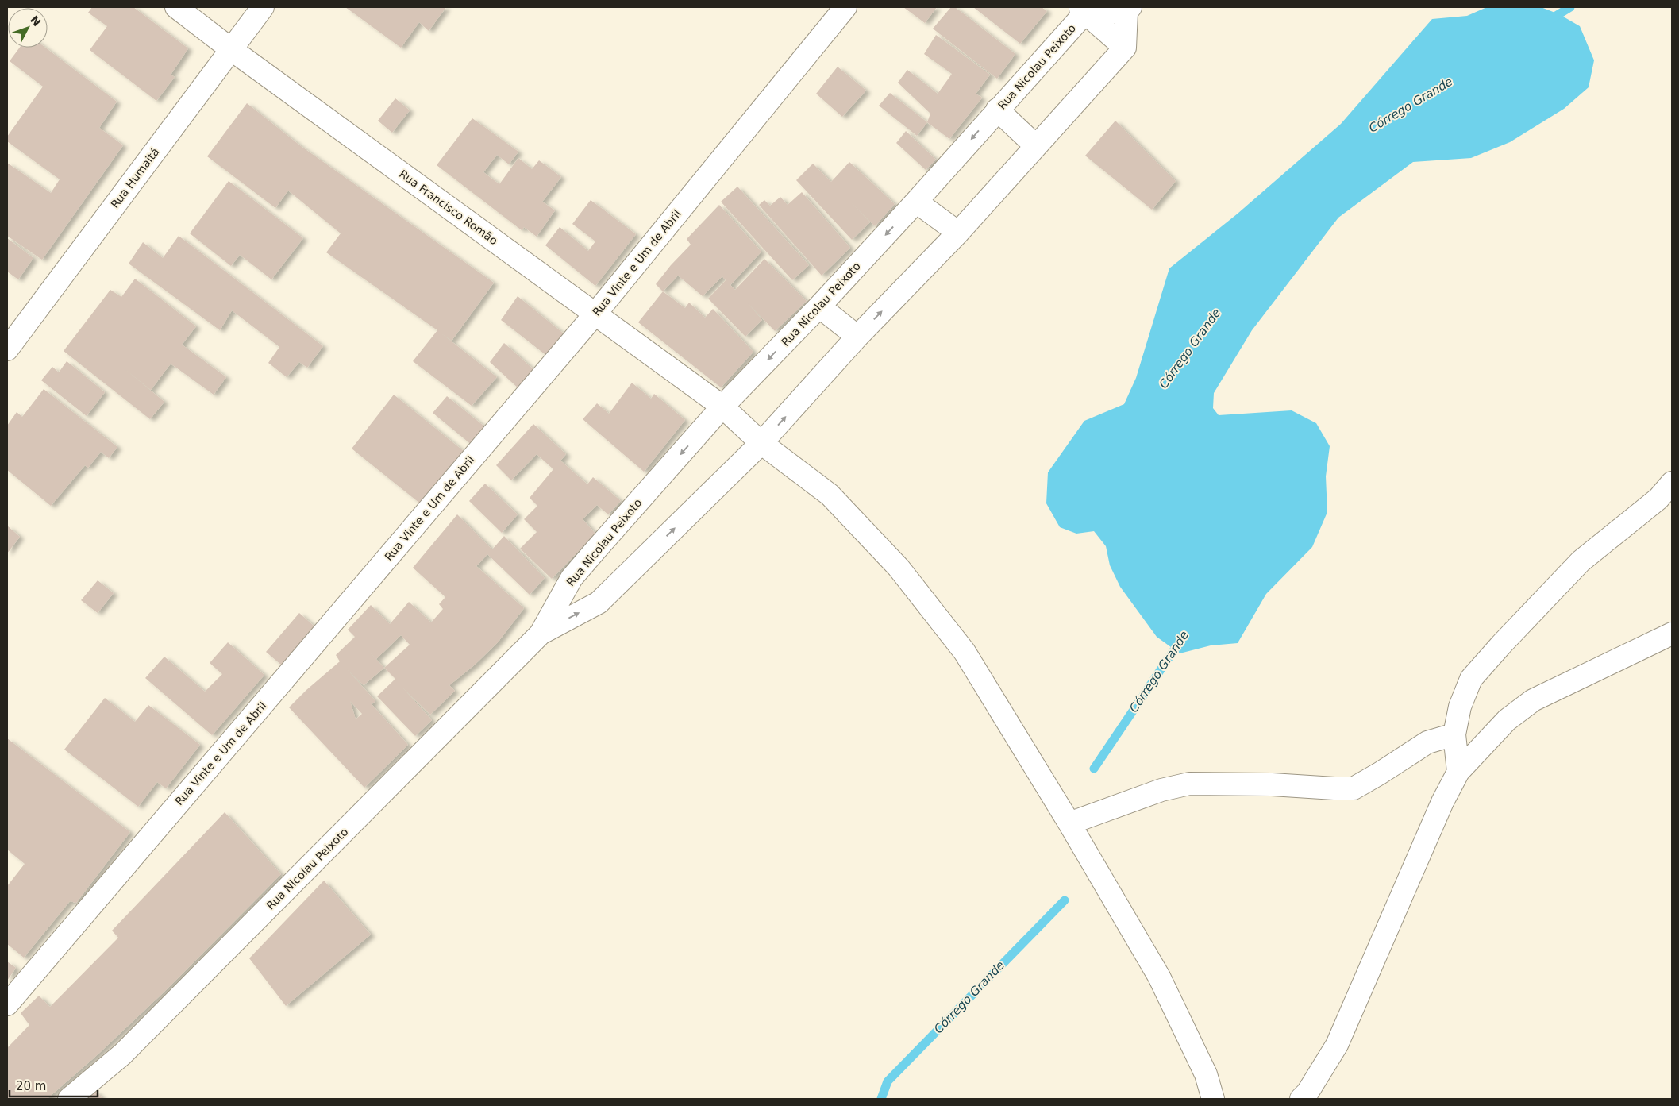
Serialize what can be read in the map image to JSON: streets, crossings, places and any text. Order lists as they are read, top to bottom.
{
  "streets": {
    "street": [
      "Rua Nicolau Peixoto",
      "Rua Humaitá",
      "Rua Francisco Romão",
      "Rua Vinte e Um de Abril"
    ]
  },
  "crossings": [
    ["Rua Nicolau Peixoto", "Rua Francisco Romão"],
    ["Rua Humaitá", "Rua Francisco Romão"],
    ["Rua Francisco Romão", "Rua Vinte e Um de Abril"]
  ],
  "water": ["Córrego Grande"],
  "scale_bar": "20 m",
  "north": "top right"
}
